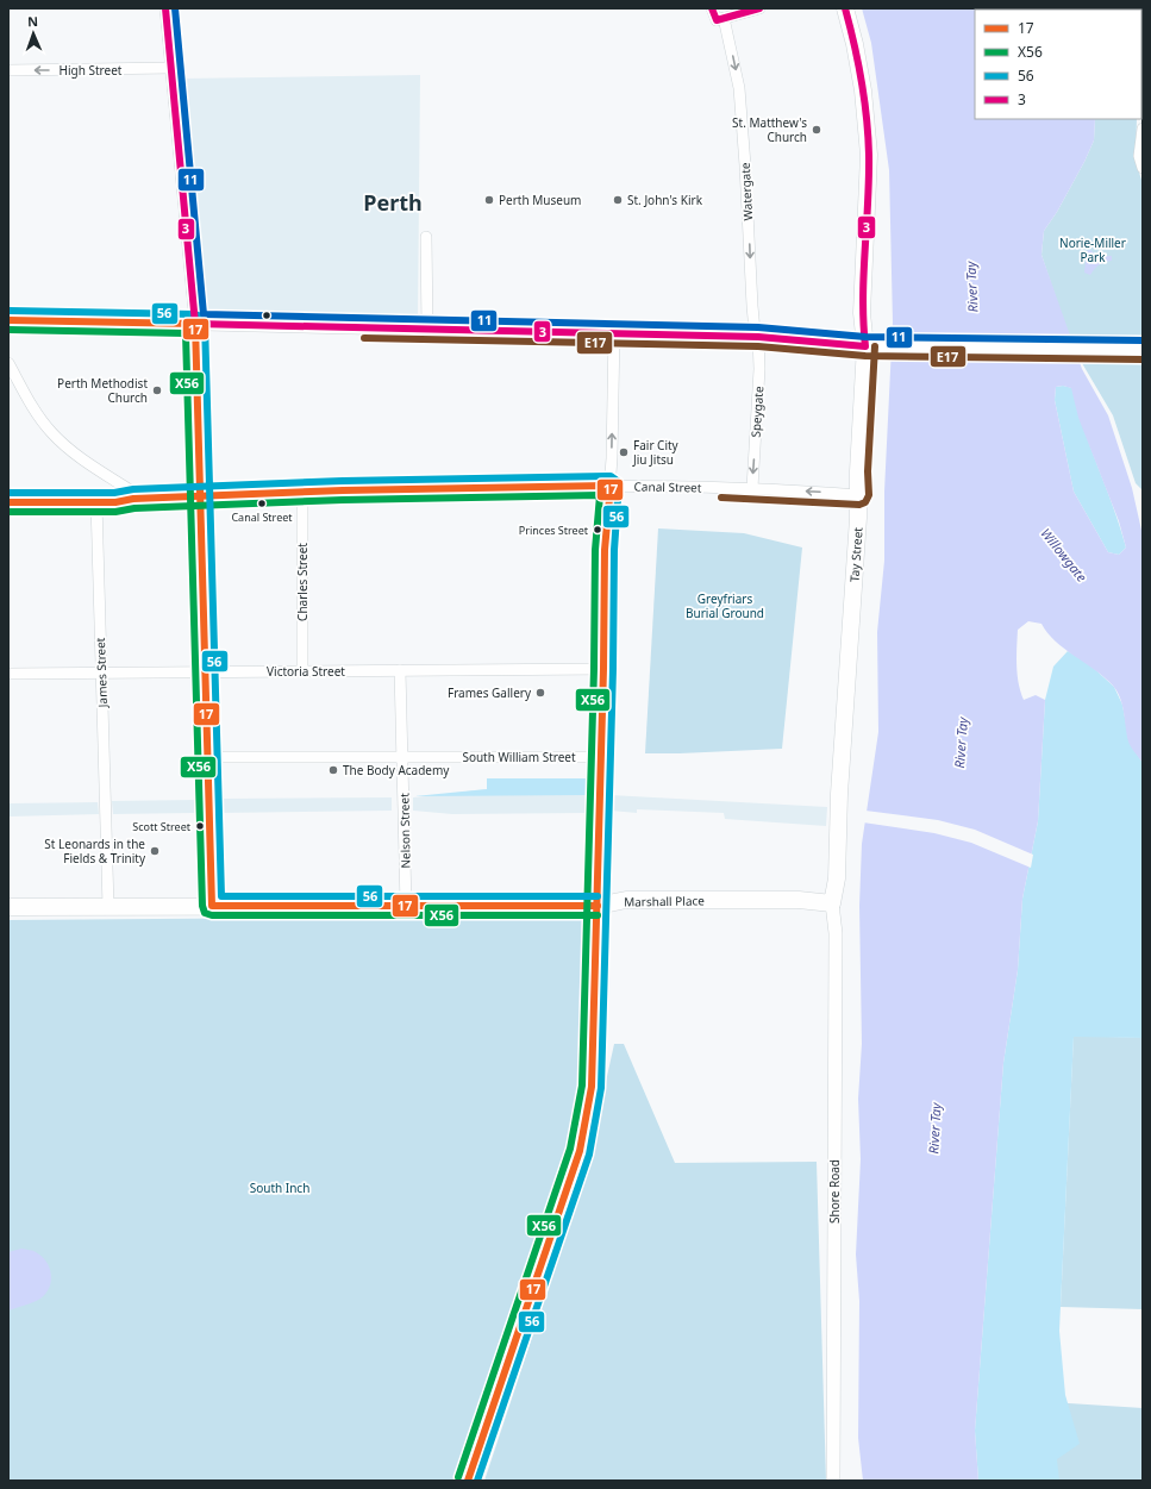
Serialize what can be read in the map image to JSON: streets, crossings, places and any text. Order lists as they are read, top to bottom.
{
  "streets": {
    "main road": ["Tay Street", "Marshall Place"],
    "street": [
      "High Street",
      "Watergate",
      "Speygate",
      "Canal Street",
      "Charles Street",
      "Victoria Street",
      "James Street",
      "South William Street",
      "Nelson Street",
      "Shore Road"
    ]
  },
  "crossings": [
    ["Watergate", "Speygate"],
    ["Speygate", "Canal Street"],
    ["Canal Street", "Tay Street"],
    ["Canal Street", "Charles Street"],
    ["Canal Street", "James Street"],
    ["Tay Street", "Marshall Place"],
    ["Tay Street", "Shore Road"],
    ["Charles Street", "Victoria Street"],
    ["Victoria Street", "James Street"],
    ["Victoria Street", "Nelson Street"],
    ["James Street", "Marshall Place"],
    ["South William Street", "Nelson Street"],
    ["Nelson Street", "Marshall Place"],
    ["Marshall Place", "Shore Road"]
  ],
  "one_way": ["High Street", "Watergate", "Speygate"],
  "districts": ["Perth"],
  "water": ["River Tay", "Willowgate"],
  "parks": ["Norie-Miller Park", "Greyfriars Burial Ground", "South Inch"],
  "places": [
    "St. Matthew's Church",
    "Perth Museum",
    "St. John's Kirk",
    "Perth Methodist Church",
    "Fair City Jiu Jitsu",
    "Canal Street",
    "Princes Street",
    "Frames Gallery",
    "The Body Academy",
    "Scott Street",
    "St Leonards in the Fields & Trinity"
  ],
  "lines": [
    "transit line 3",
    "transit line 11",
    "transit line 56",
    "transit line 17",
    "transit line X56",
    "transit line E17"
  ],
  "legend": [
    "17",
    "X56",
    "56",
    "3"
  ],
  "north": "top"
}
